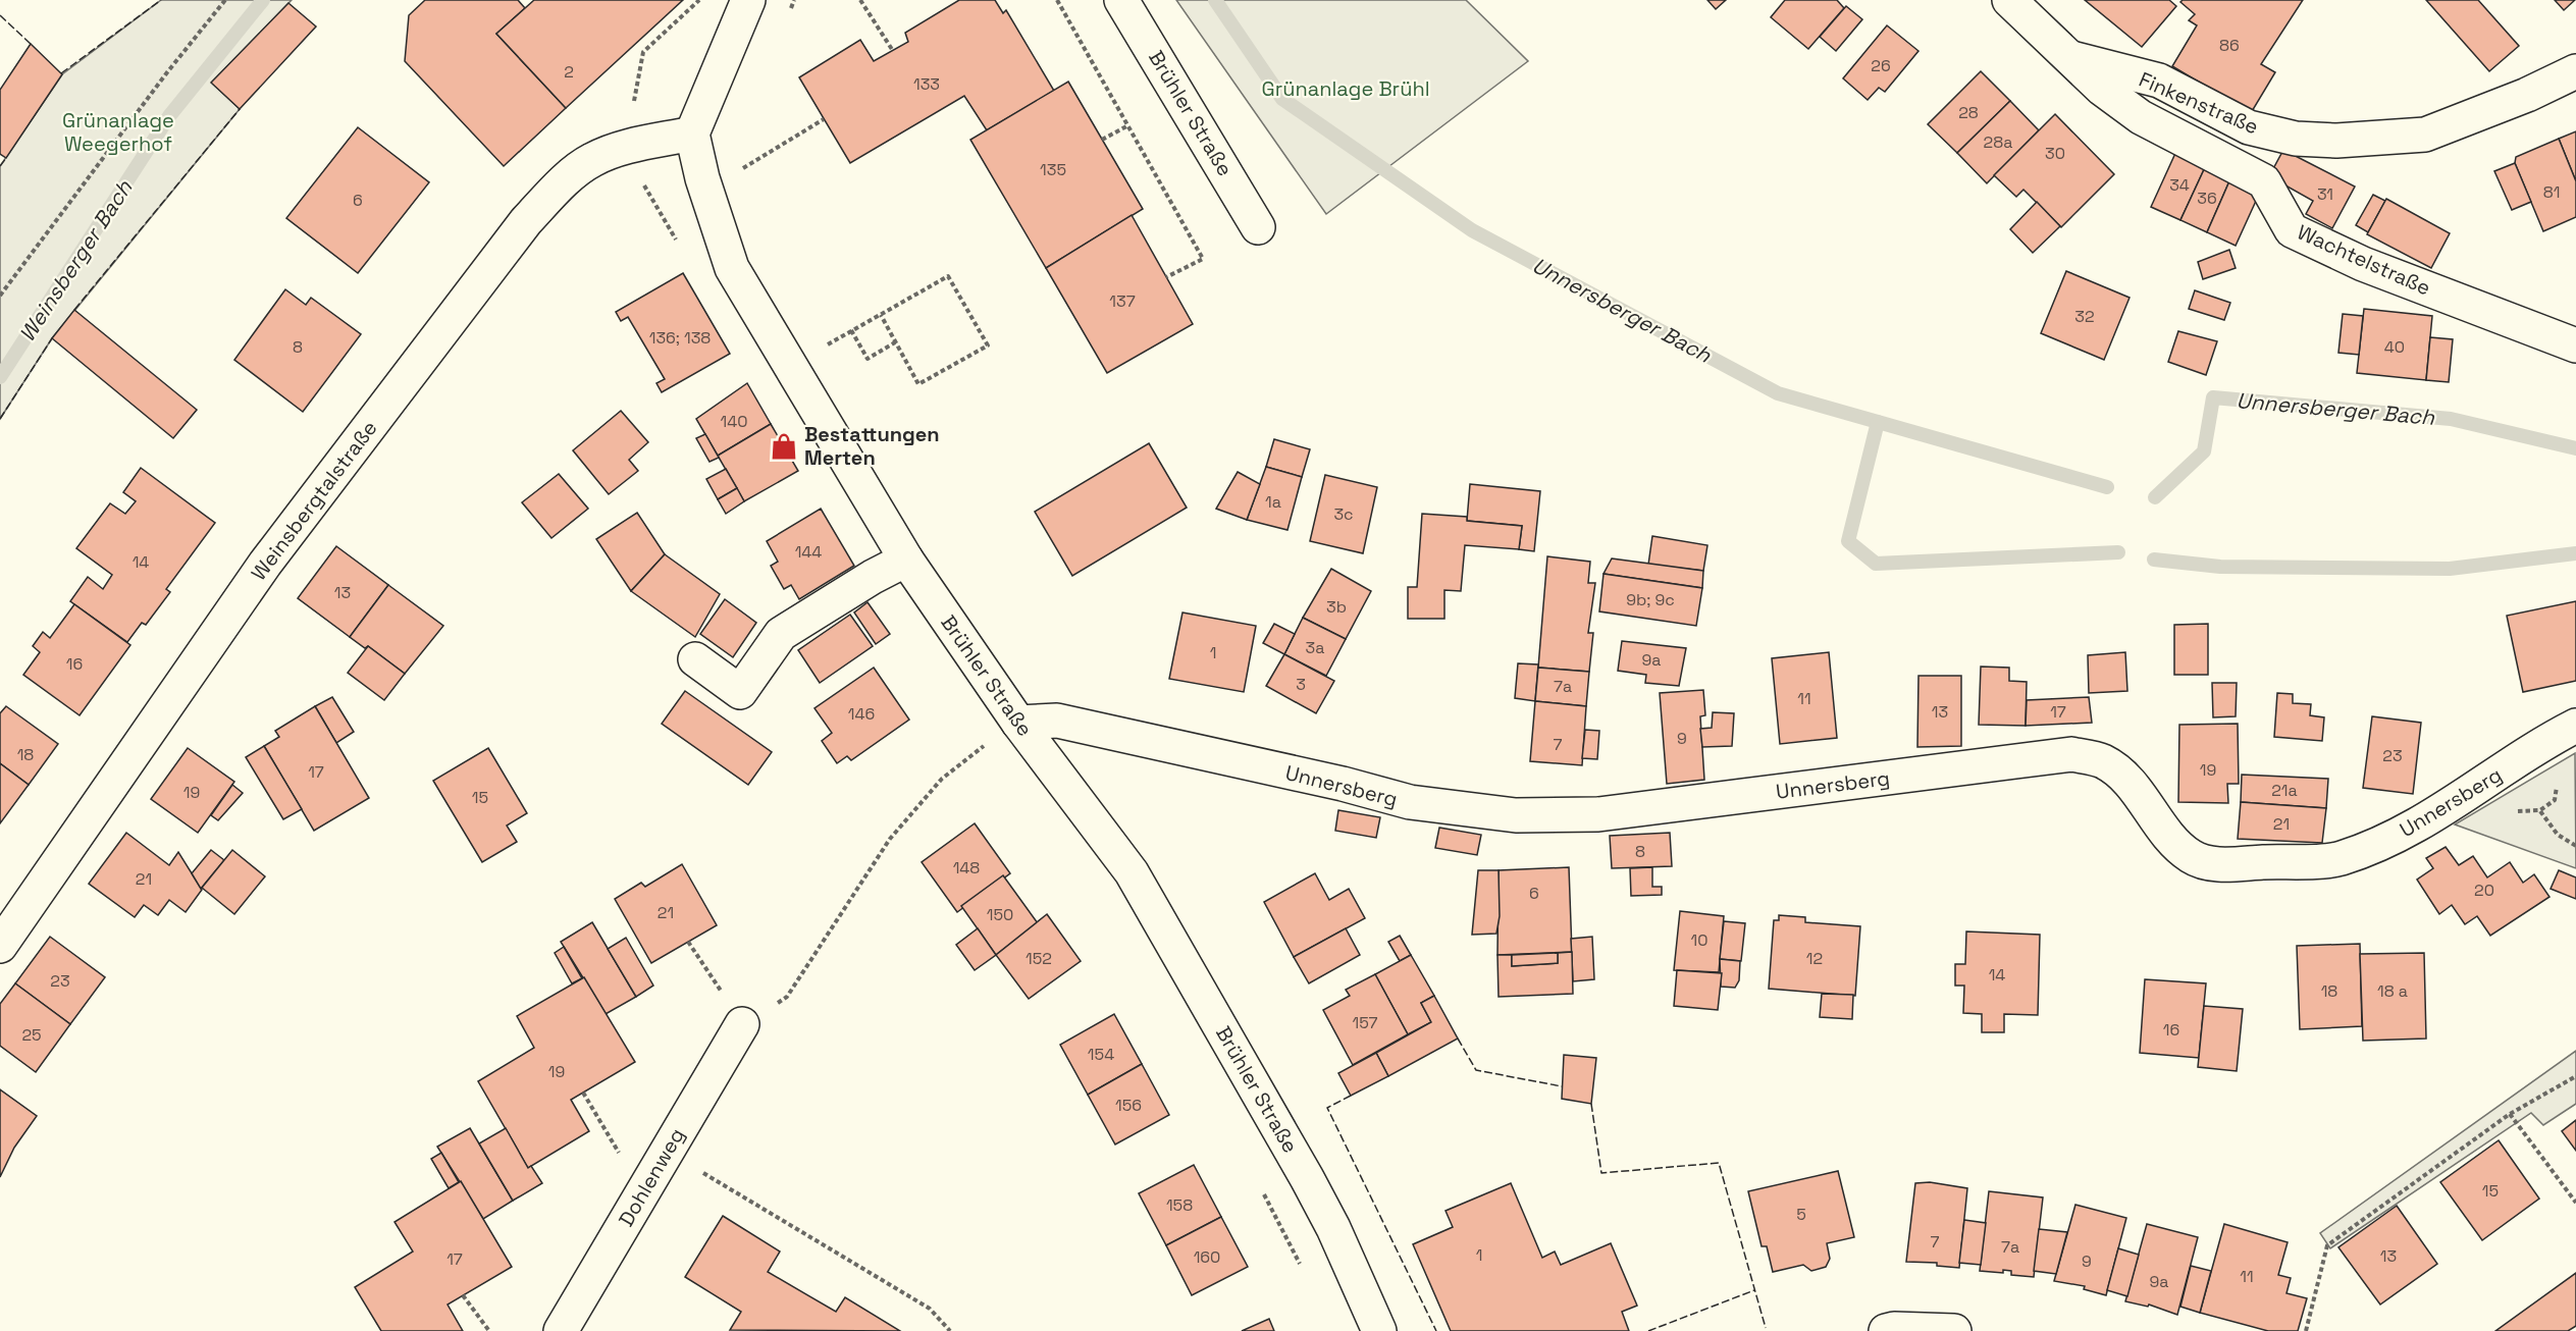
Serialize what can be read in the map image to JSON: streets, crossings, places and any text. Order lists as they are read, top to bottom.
{
  "streets": {
    "street": [
      "Finkenstraße",
      "Brühler Straße",
      "Wachtelstraße",
      "Weinsbergtalstraße",
      "Unnersberg",
      "Dohlenweg"
    ]
  },
  "crossings": [
    ["Finkenstraße", "Wachtelstraße"],
    ["Brühler Straße", "Weinsbergtalstraße"],
    ["Brühler Straße", "Unnersberg"]
  ],
  "water": ["Weinsberger Bach", "Unnersberger Bach"],
  "parks": ["Grünanlage Brühl", "Grünanlage Weegerhof"],
  "places": {
    "shop": ["Bestattungen Merten"]
  },
  "house_numbers": [
    "86",
    "26",
    "2",
    "133",
    "28",
    "28a",
    "30",
    "135",
    "34",
    "81",
    "31",
    "36",
    "6",
    "137",
    "32",
    "136; 138",
    "8",
    "40",
    "140",
    "1a",
    "3c",
    "144",
    "14",
    "13",
    "9b; 9c",
    "3b",
    "3a",
    "1",
    "9a",
    "16",
    "3",
    "7a",
    "11",
    "13",
    "17",
    "146",
    "9",
    "7",
    "18",
    "23",
    "19",
    "17",
    "21a",
    "19",
    "15",
    "21",
    "8",
    "148",
    "21",
    "20",
    "6",
    "21",
    "150",
    "10",
    "152",
    "12",
    "14",
    "23",
    "18",
    "18 a",
    "157",
    "16",
    "25",
    "154",
    "19",
    "156",
    "15",
    "158",
    "5",
    "7",
    "7a",
    "1",
    "13",
    "160",
    "17",
    "9",
    "11",
    "9a"
  ]
}
